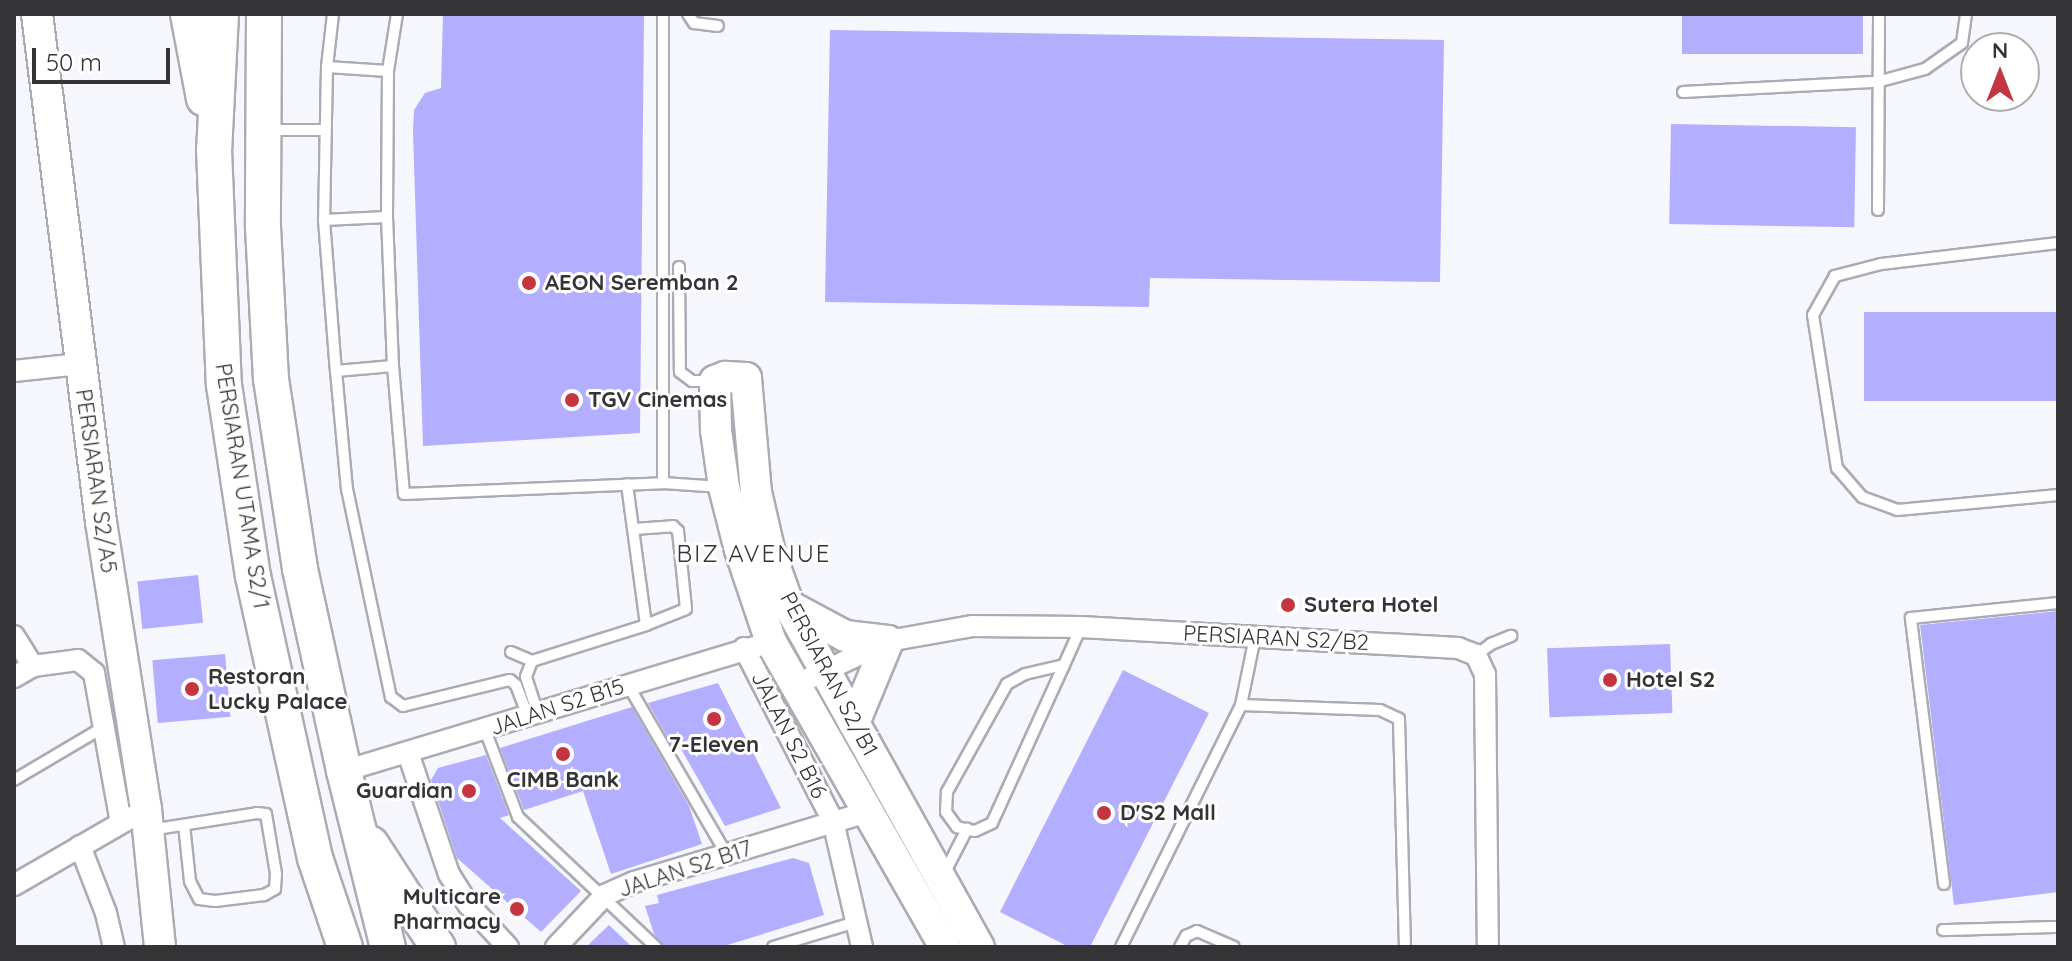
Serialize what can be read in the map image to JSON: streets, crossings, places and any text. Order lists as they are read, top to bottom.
{
  "streets": {
    "main road": ["PERSIARAN UTAMA S2/1"],
    "street": [
      "PERSIARAN S2/A5",
      "PERSIARAN S2/B2",
      "PERSIARAN S2/B1",
      "JALAN S2 B15",
      "JALAN S2 B16",
      "JALAN S2 B17"
    ]
  },
  "crossings": [
    ["PERSIARAN UTAMA S2/1", "JALAN S2 B15"],
    ["PERSIARAN S2/B2", "PERSIARAN S2/B1"],
    ["PERSIARAN S2/B1", "JALAN S2 B15"],
    ["PERSIARAN S2/B1", "JALAN S2 B16"],
    ["PERSIARAN S2/B1", "JALAN S2 B17"],
    ["JALAN S2 B15", "JALAN S2 B16"],
    ["JALAN S2 B16", "JALAN S2 B17"]
  ],
  "districts": ["BIZ AVENUE"],
  "places": [
    "AEON Seremban 2",
    "TGV Cinemas",
    "Sutera Hotel",
    "Hotel S2",
    "Restoran Lucky Palace",
    "7-Eleven",
    "CIMB Bank",
    "Guardian",
    "D'S2 Mall",
    "Multicare Pharmacy"
  ],
  "scale_bar": "50 m",
  "north": "top"
}
